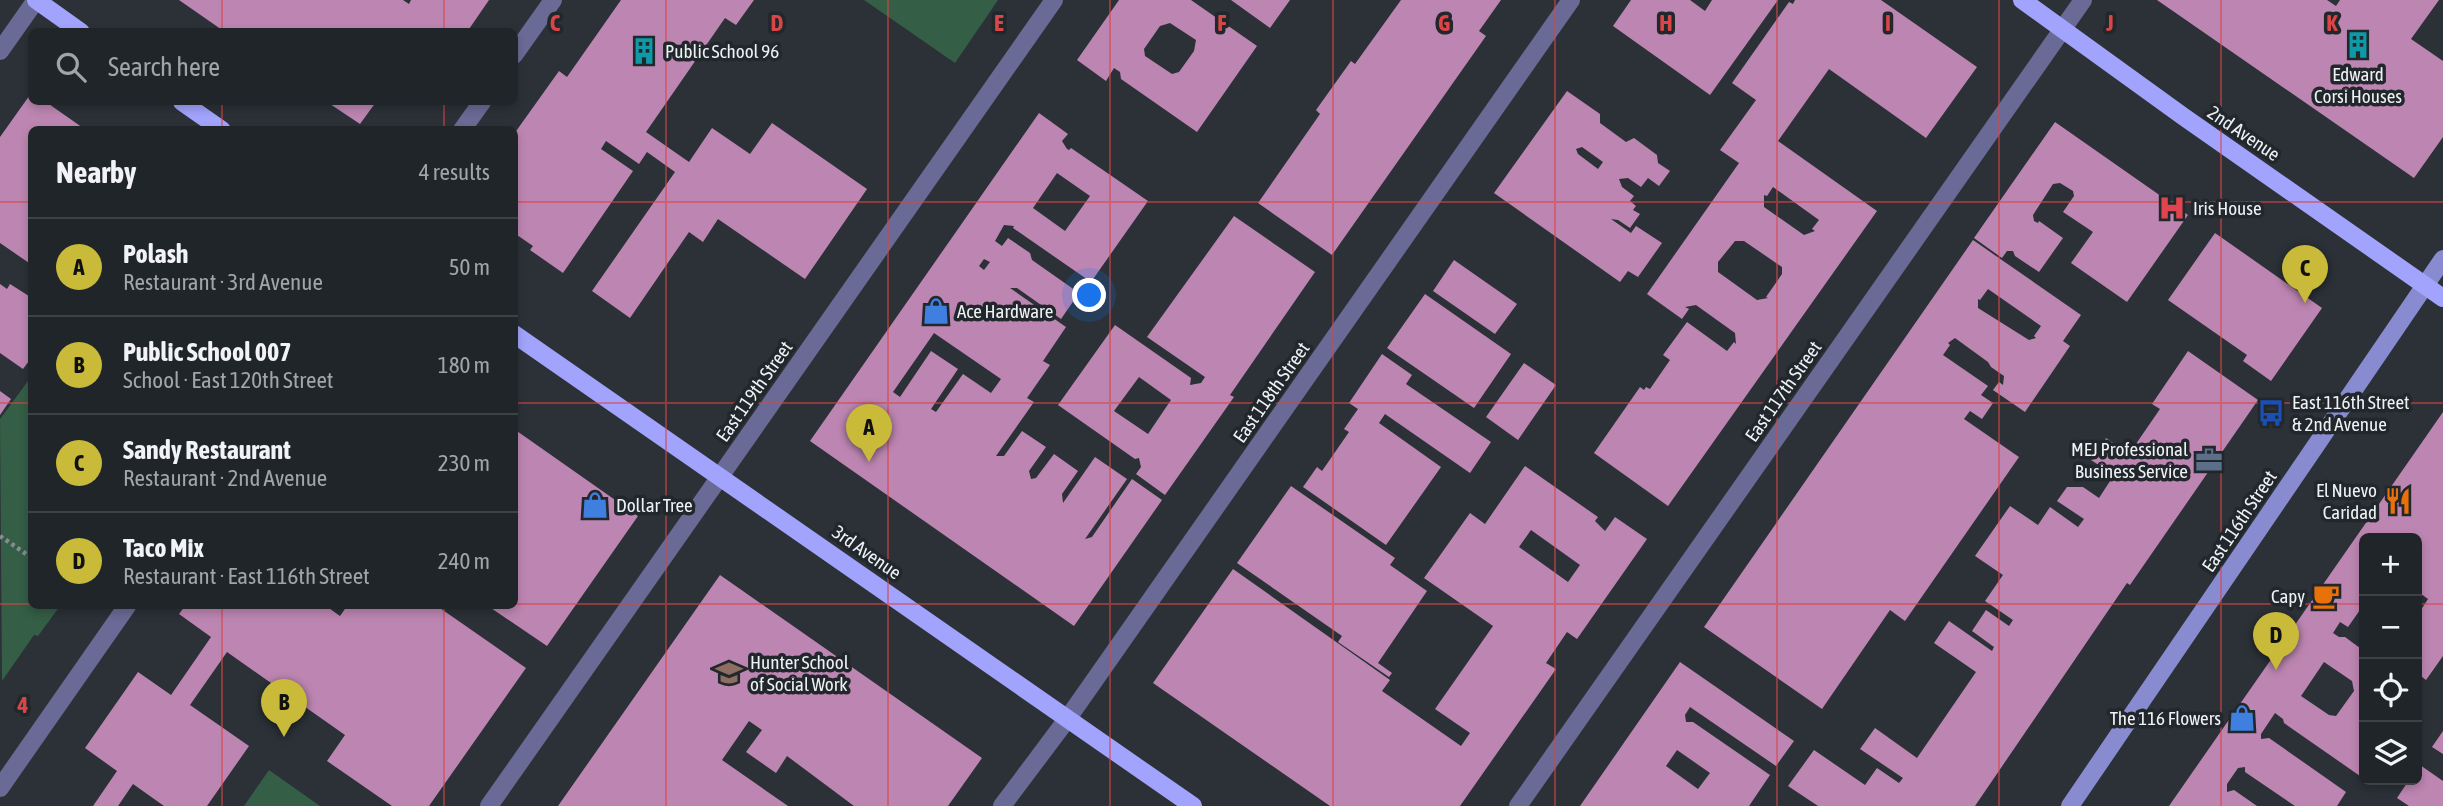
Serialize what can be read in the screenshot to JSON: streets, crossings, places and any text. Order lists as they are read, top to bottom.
{
  "streets": {
    "main road": ["2nd Avenue", "3rd Avenue"],
    "street": [
      "East 119th Street",
      "East 117th Street",
      "East 118th Street",
      "East 116th Street"
    ]
  },
  "crossings": [
    ["2nd Avenue", "East 117th Street"],
    ["2nd Avenue", "East 116th Street"],
    ["East 119th Street", "3rd Avenue"],
    ["East 118th Street", "3rd Avenue"]
  ],
  "places": {
    "building": ["Edward Corsi Houses", "Public School 96"],
    "hospital": ["Iris House"],
    "shop": ["Ace Hardware", "Dollar Tree", "The 116 Flowers"],
    "bus stop": ["East 116th Street & 2nd Avenue"],
    "office": ["MEJ Professional Business Service"],
    "restaurant": ["El Nuevo Caridad"],
    "cafe": ["Capy"],
    "school or university": ["Hunter School of Social Work"]
  },
  "page": {
    "search": "Search here",
    "heading": ["Nearby", "4 results"],
    "list": [
      {
        "mark": "A",
        "name": "Polash",
        "note": "Restaurant · 3rd Avenue",
        "value": "50 m"
      },
      {
        "mark": "B",
        "name": "Public School 007",
        "note": "School · East 120th Street",
        "value": "180 m"
      },
      {
        "mark": "C",
        "name": "Sandy Restaurant",
        "note": "Restaurant · 2nd Avenue",
        "value": "230 m"
      },
      {
        "mark": "D",
        "name": "Taco Mix",
        "note": "Restaurant · East 116th Street",
        "value": "240 m"
      }
    ],
    "pins": [
      "C",
      "A",
      "D",
      "B"
    ],
    "map_buttons": ["+", "−"]
  },
  "grid": {
    "columns": [
      "C",
      "D",
      "E",
      "F",
      "G",
      "H",
      "I",
      "J",
      "K"
    ],
    "rows": ["4"]
  }
}
